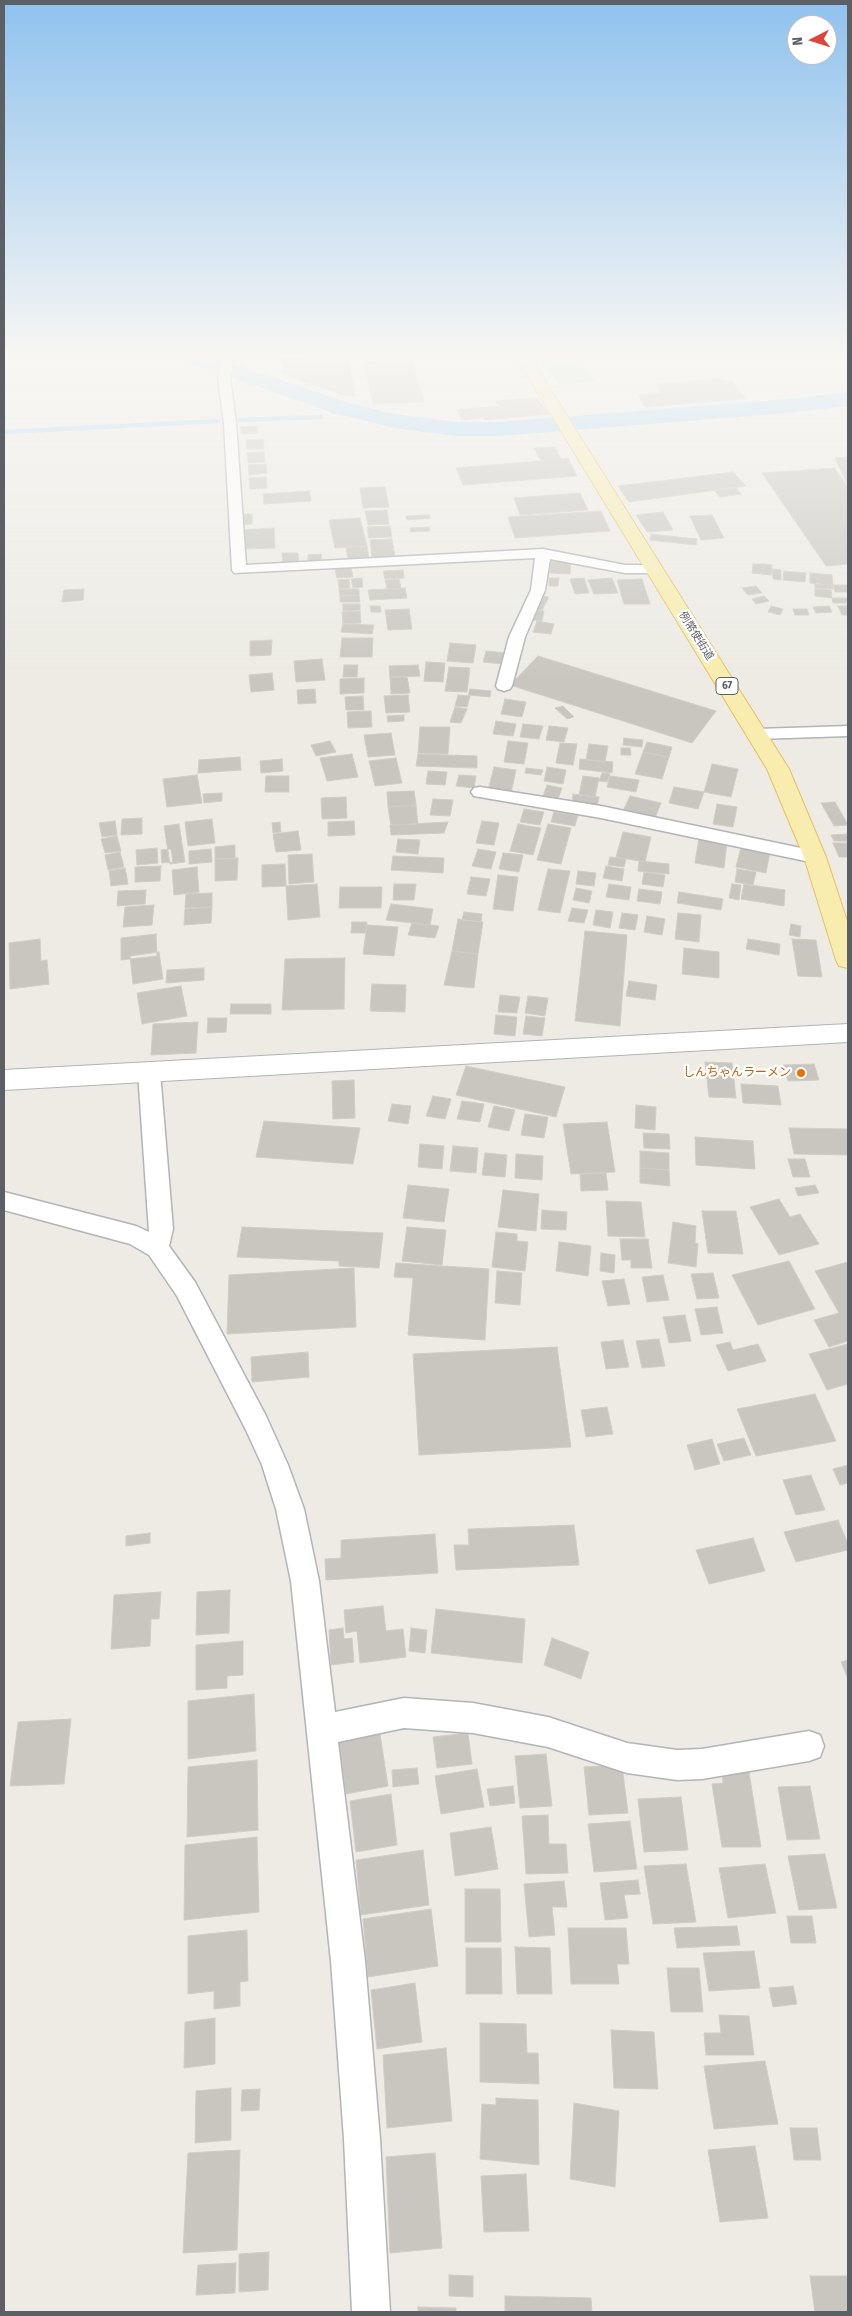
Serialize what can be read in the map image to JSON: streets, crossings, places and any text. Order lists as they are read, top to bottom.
{
  "streets": {
    "main road": ["例幣使街道", "67"]
  },
  "places": ["しんちゃんラーメン"],
  "north": "left"
}
